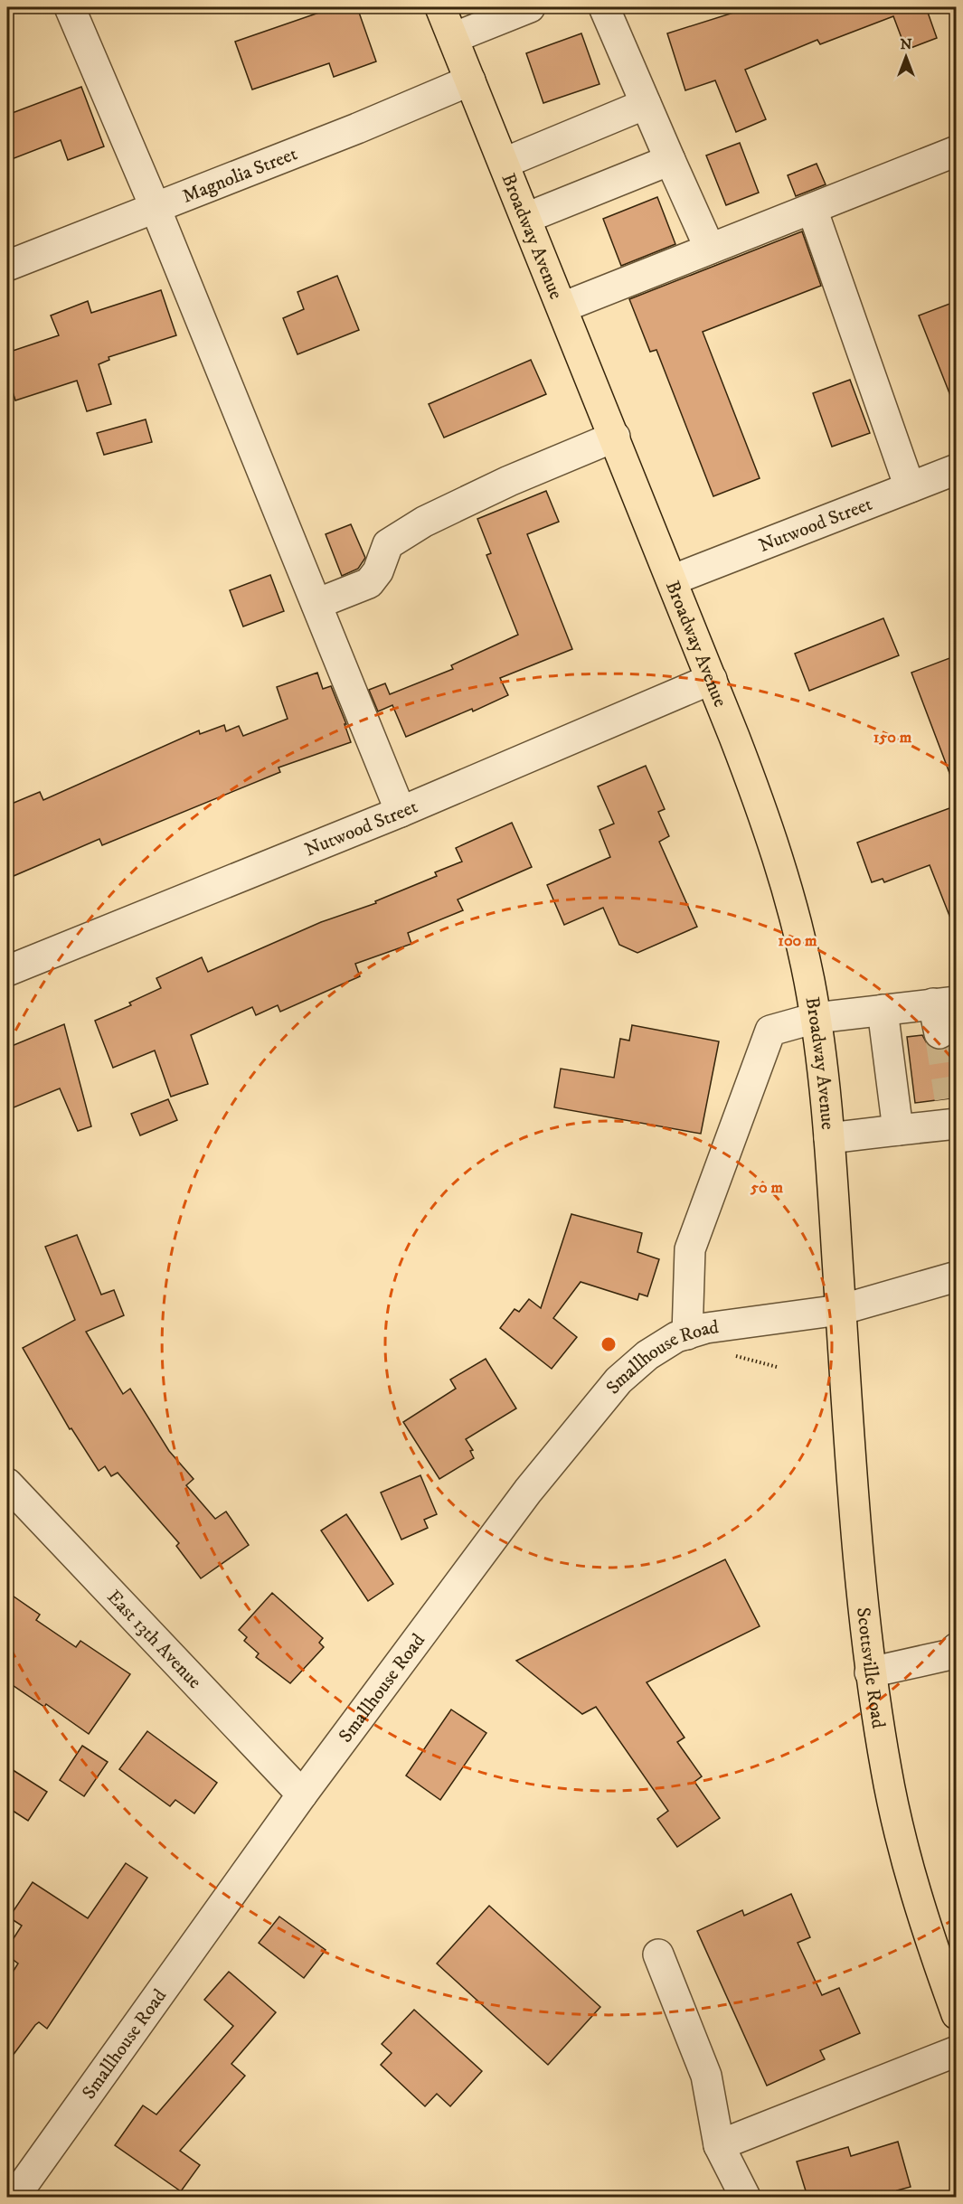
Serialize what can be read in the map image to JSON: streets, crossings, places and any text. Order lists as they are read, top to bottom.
{
  "streets": {
    "main road": ["Broadway Avenue", "Scottsville Road"],
    "street": [
      "Magnolia Street",
      "Nutwood Street",
      "Smallhouse Road",
      "East 13th Avenue"
    ]
  },
  "crossings": [
    ["Magnolia Street", "Broadway Avenue"],
    ["Broadway Avenue", "Nutwood Street"],
    ["Broadway Avenue", "Smallhouse Road"],
    ["Broadway Avenue", "Scottsville Road"],
    ["Smallhouse Road", "East 13th Avenue"],
    ["Smallhouse Road", "Scottsville Road"]
  ],
  "north": "top",
  "rings": ["150 m", "100 m", "50 m"]
}
